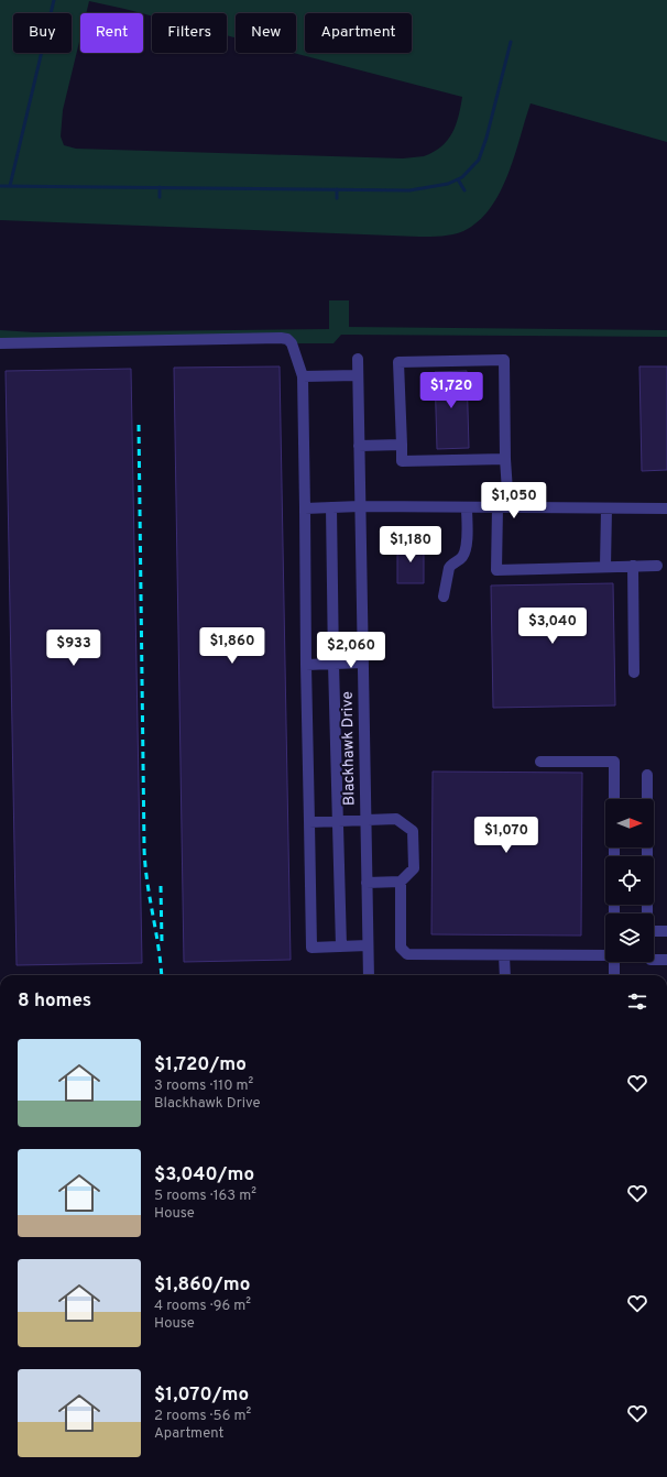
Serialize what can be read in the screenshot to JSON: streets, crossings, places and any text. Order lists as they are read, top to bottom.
{
  "streets": {
    "street": ["Blackhawk Drive"]
  },
  "north": "right",
  "page": {
    "chip": [
      "Buy",
      "Rent",
      "Filters",
      "New",
      "Apartment"
    ],
    "price": [
      "$1,720",
      "$1,050",
      "$1,180",
      "$3,040",
      "$1,860",
      "$933",
      "$2,060",
      "$1,070"
    ],
    "heading": "8 homes",
    "list": [
      {
        "name": "$1,720/mo",
        "note": "3 rooms · 110 m² · Blackhawk Drive"
      },
      {
        "name": "$3,040/mo",
        "note": "5 rooms · 163 m² · House"
      },
      {
        "name": "$1,860/mo",
        "note": "4 rooms · 96 m² · House"
      },
      {
        "name": "$1,070/mo",
        "note": "2 rooms · 56 m² · Apartment"
      }
    ]
  }
}
